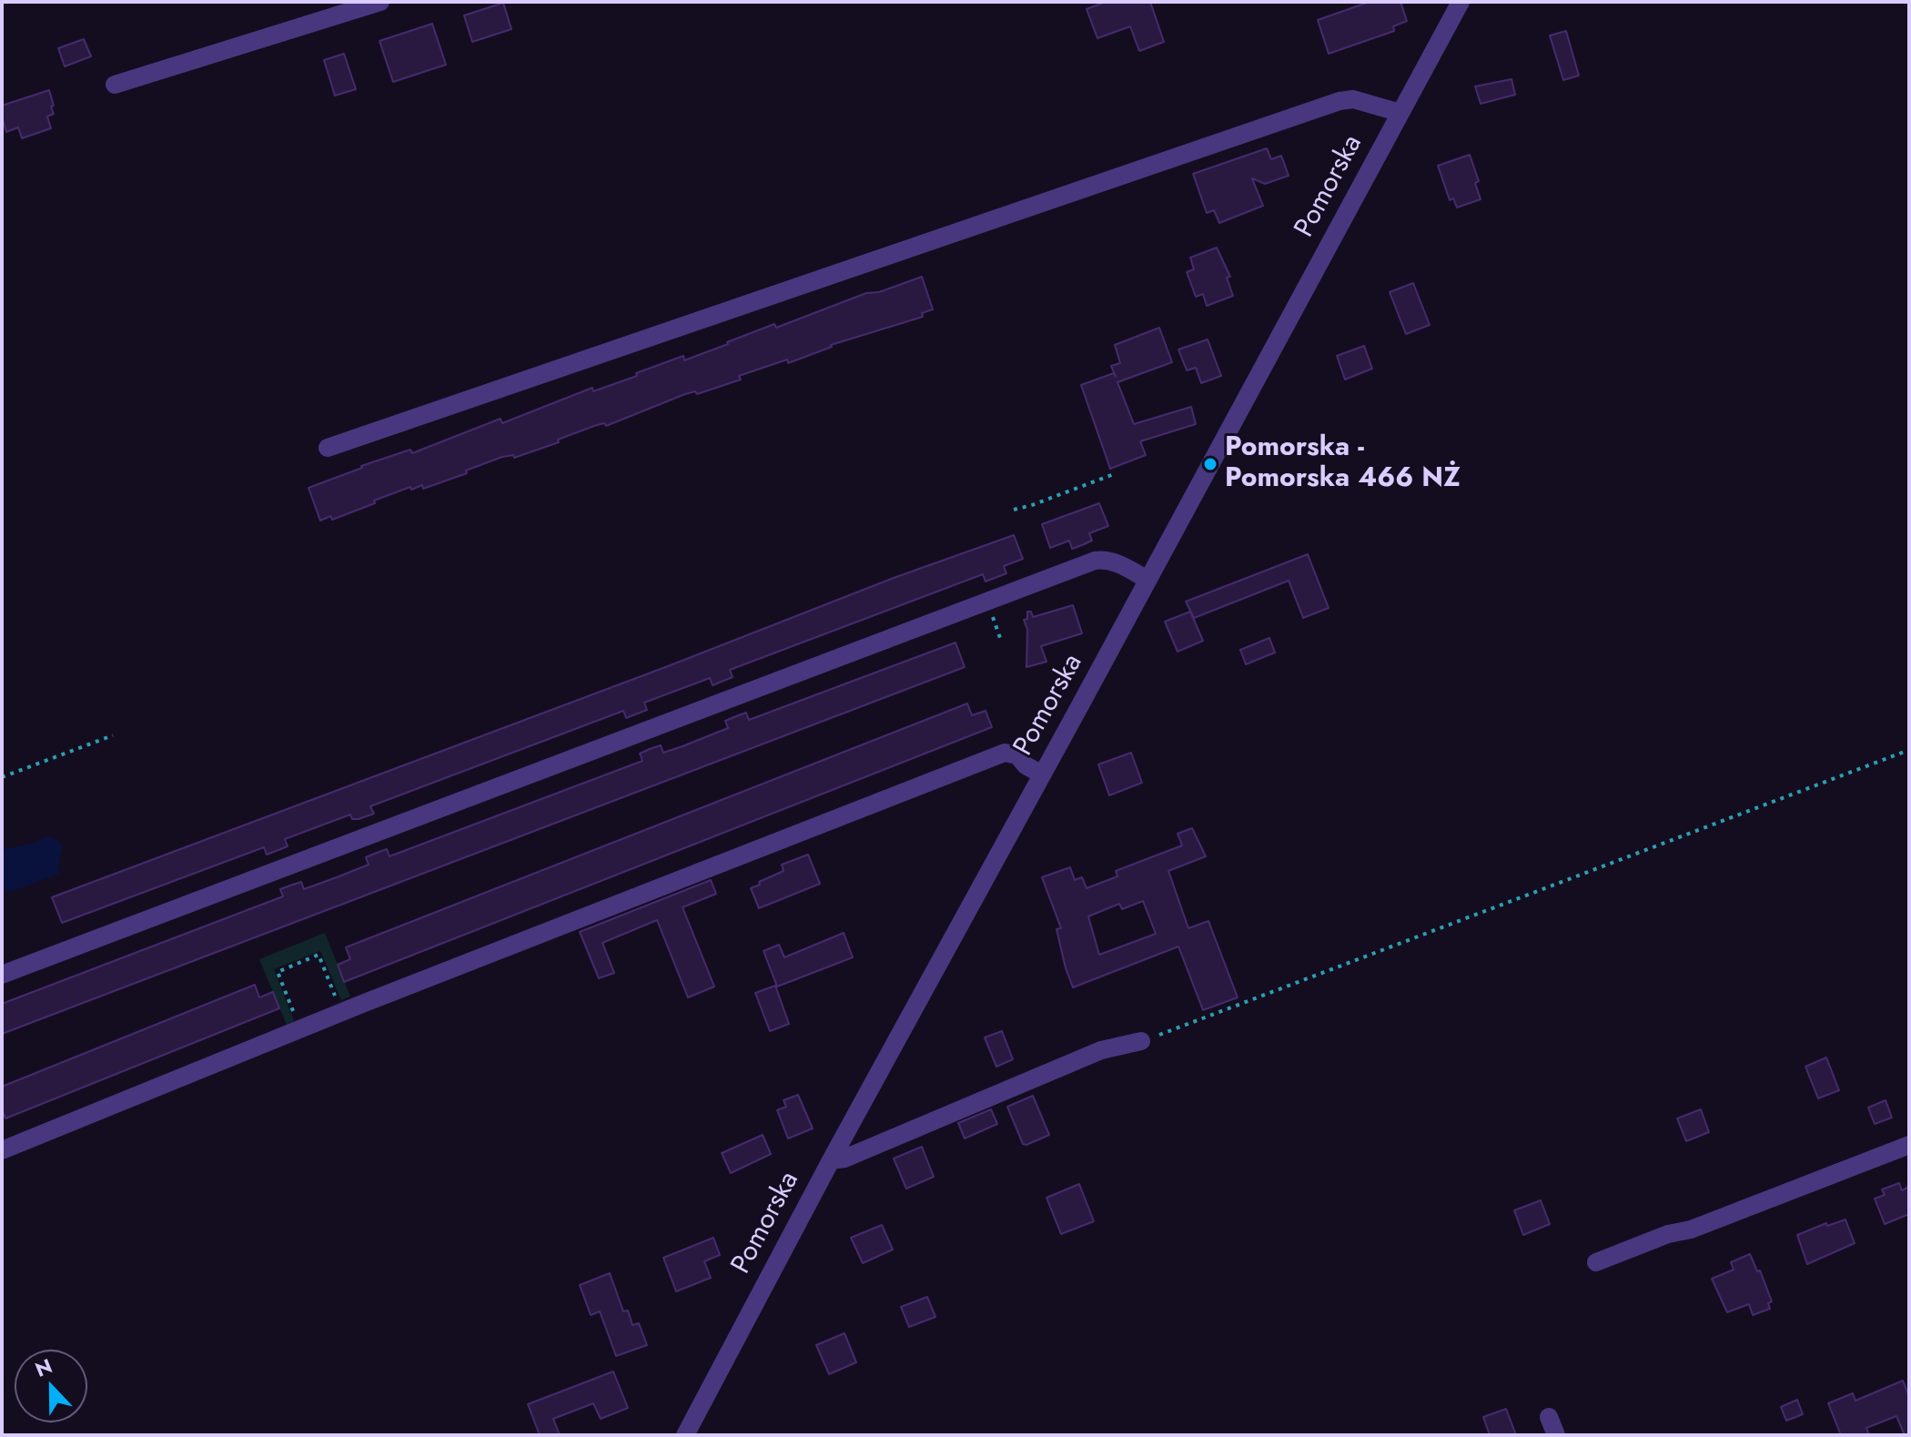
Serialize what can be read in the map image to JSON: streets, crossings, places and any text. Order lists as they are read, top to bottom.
{
  "streets": {
    "street": ["Pomorska"]
  },
  "places": ["Pomorska - Pomorska 466 NŻ"],
  "north": "top"
}
